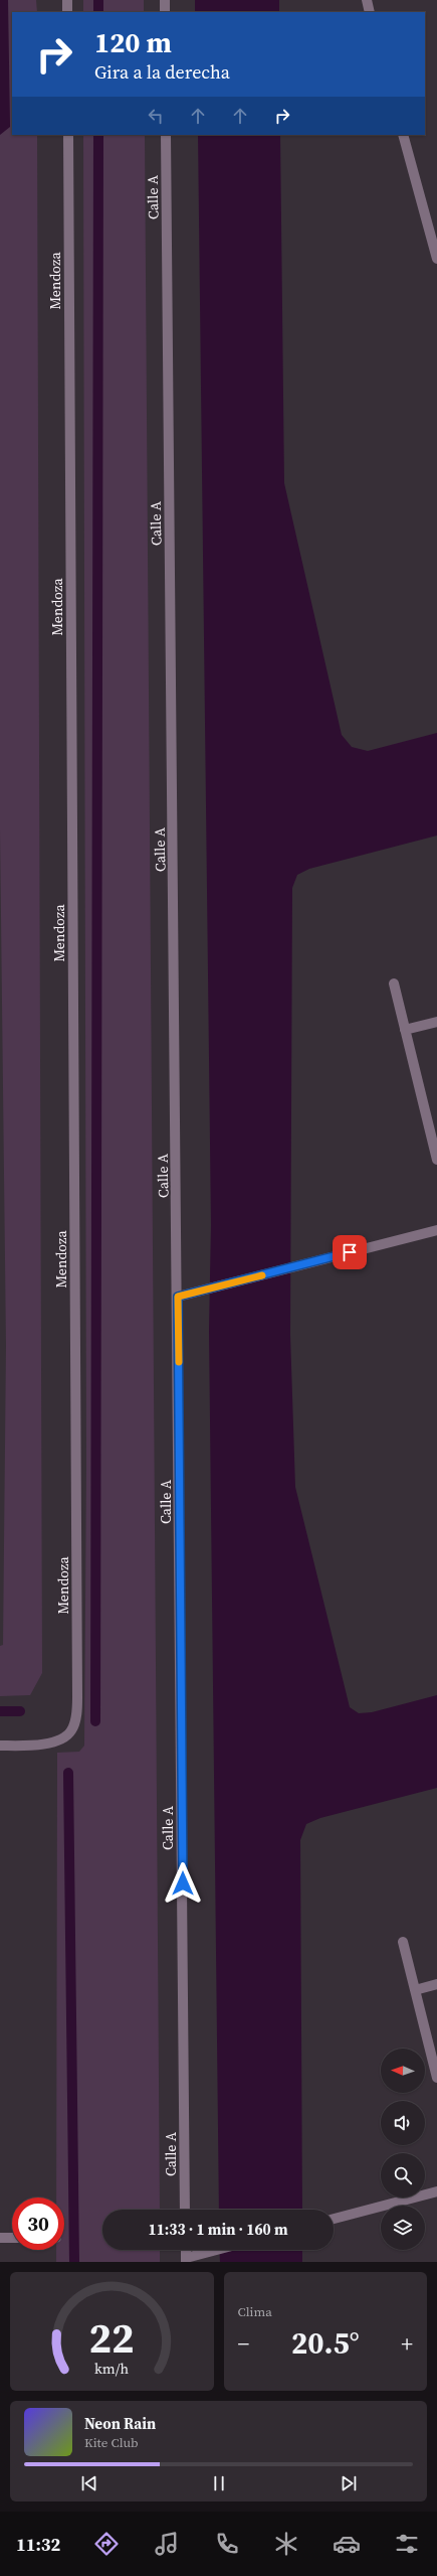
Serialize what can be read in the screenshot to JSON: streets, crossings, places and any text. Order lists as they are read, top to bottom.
{
  "streets": {
    "street": ["Calle A", "Mendoza"]
  },
  "north": "left",
  "page": {
    "turn": ["120 m", "Gira a la derecha"],
    "limit": "30",
    "trip": "11:33 · 1 min · 160 m",
    "tile": "Clima",
    "heat": ["−", "20.5°", "+"],
    "song": ["Neon Rain", "Kite Club"],
    "tabs": "11:32",
    "gauge": ["22", "km/h"]
  }
}
